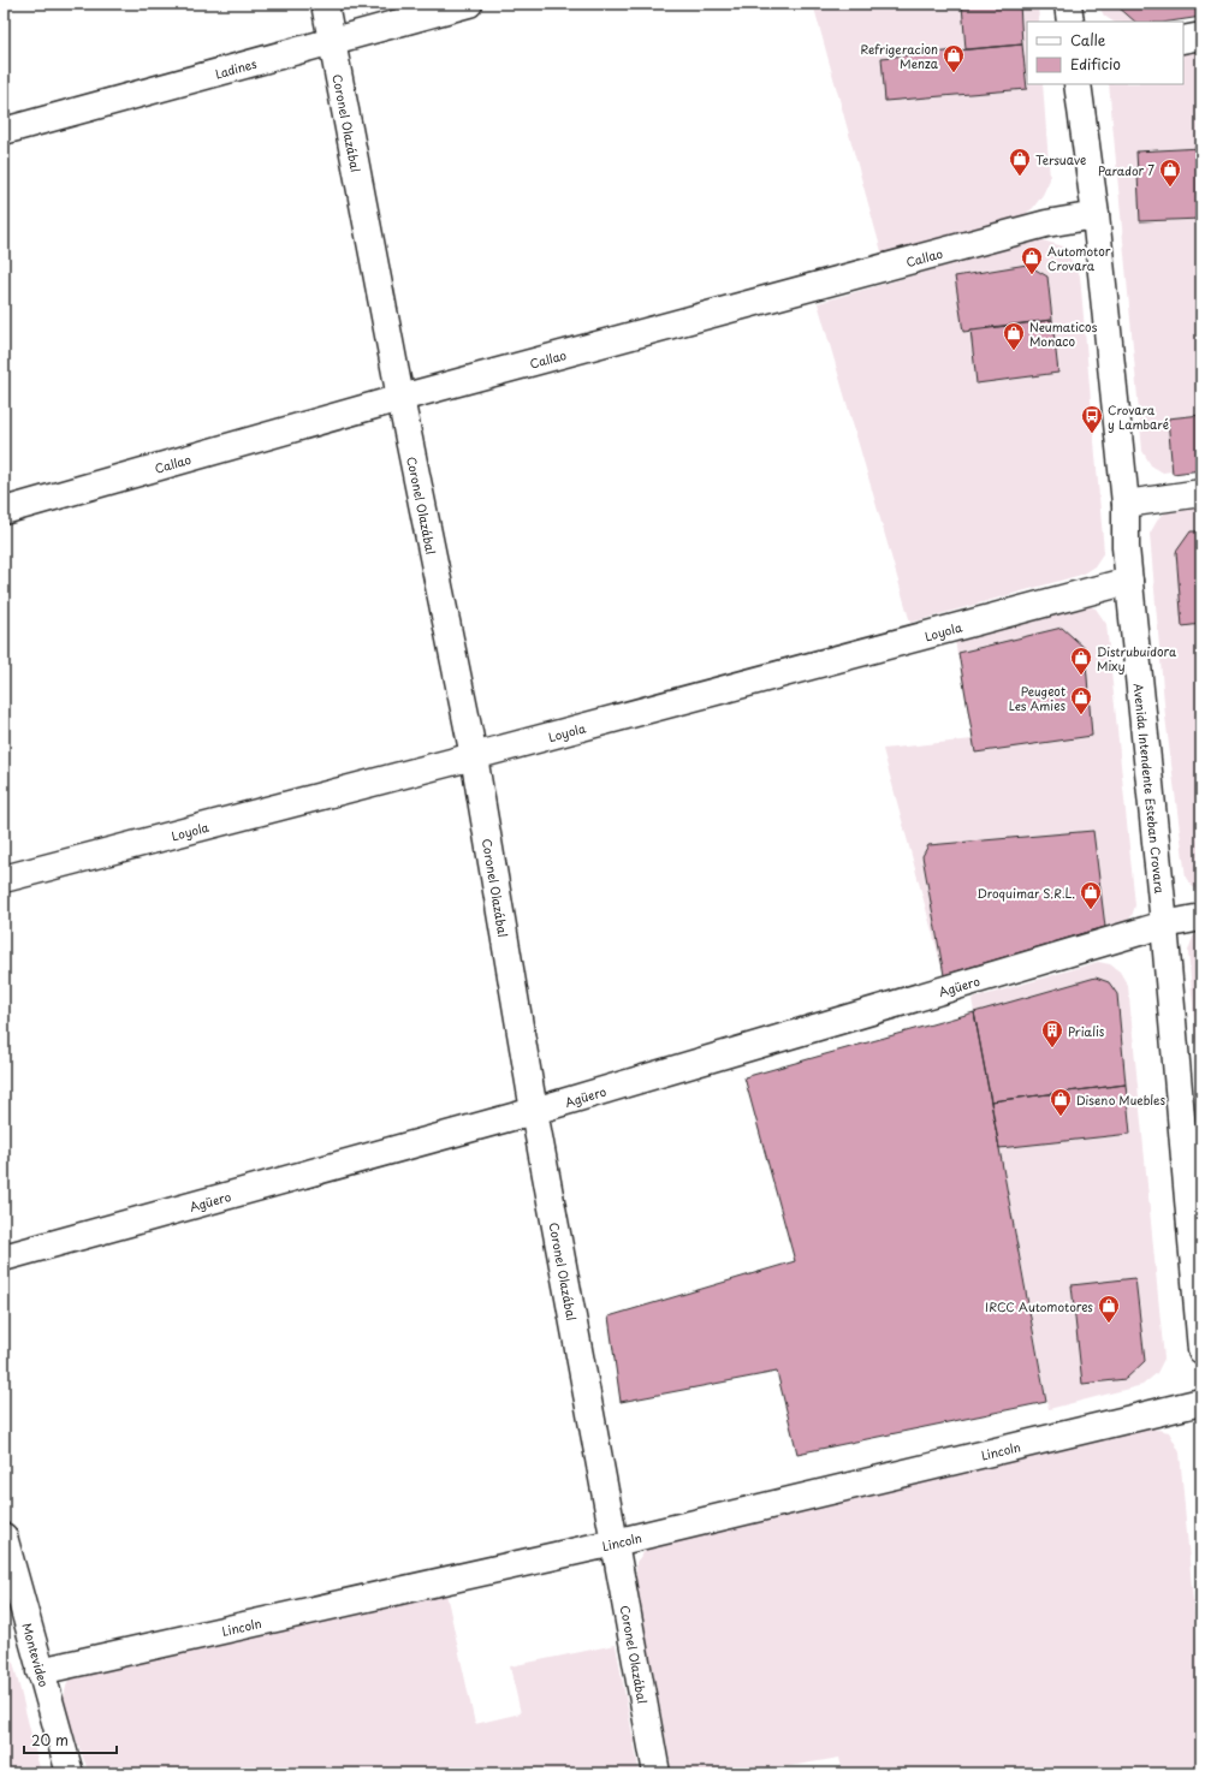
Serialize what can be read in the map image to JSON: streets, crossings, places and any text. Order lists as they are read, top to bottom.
{
  "streets": {
    "street": [
      "Ladines",
      "Coronel Olazábal",
      "Callao",
      "Loyola",
      "Avenida Intendente Esteban Crovara",
      "Agüero",
      "Lincoln",
      "Montevideo"
    ]
  },
  "crossings": [
    ["Ladines", "Coronel Olazábal"],
    ["Coronel Olazábal", "Callao"],
    ["Coronel Olazábal", "Loyola"],
    ["Coronel Olazábal", "Agüero"],
    ["Coronel Olazábal", "Lincoln"],
    ["Callao", "Avenida Intendente Esteban Crovara"],
    ["Loyola", "Avenida Intendente Esteban Crovara"],
    ["Avenida Intendente Esteban Crovara", "Agüero"],
    ["Lincoln", "Montevideo"]
  ],
  "places": {
    "shop": [
      "Refrigeracion Menza",
      "Tersuave",
      "Parador 7",
      "Automotor Crovara",
      "Neumaticos Monaco",
      "Distrubuidora Mixy",
      "Peugeot Les Amies",
      "Droquimar S.R.L.",
      "Diseno Muebles",
      "IRCC Automotores"
    ],
    "bus stop": ["Crovara y Lambaré"],
    "building": ["Prialis"]
  },
  "legend": ["Calle", "Edificio"],
  "scale_bar": "20 m"
}
